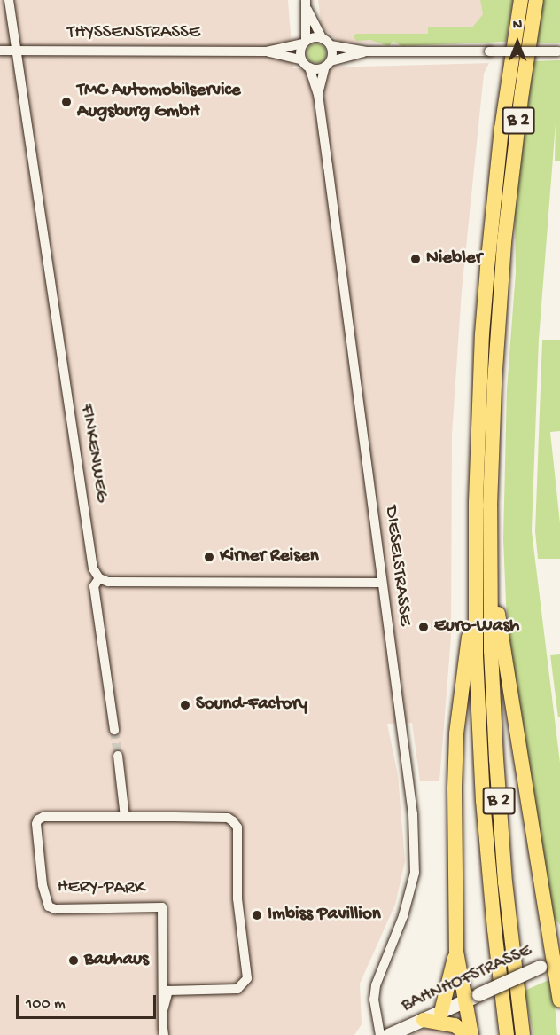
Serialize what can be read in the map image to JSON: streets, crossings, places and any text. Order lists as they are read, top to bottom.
{
  "streets": {
    "highway": ["B 2"],
    "main road": ["BAHNHOFSTRASSE"],
    "street": [
      "THYSSENSTRASSE",
      "FINKENWEG",
      "DIESELSTRASSE",
      "HERY-PARK"
    ]
  },
  "crossings": [
    ["THYSSENSTRASSE", "FINKENWEG"],
    ["THYSSENSTRASSE", "DIESELSTRASSE"]
  ],
  "places": [
    "TMC Automobilservice Augsburg GmbH",
    "Niebler",
    "Kirner Reisen",
    "Euro-Wash",
    "Sound-Factory",
    "Imbiss Pavillion",
    "Bauhaus"
  ],
  "scale_bar": "100 m",
  "north": "top"
}
